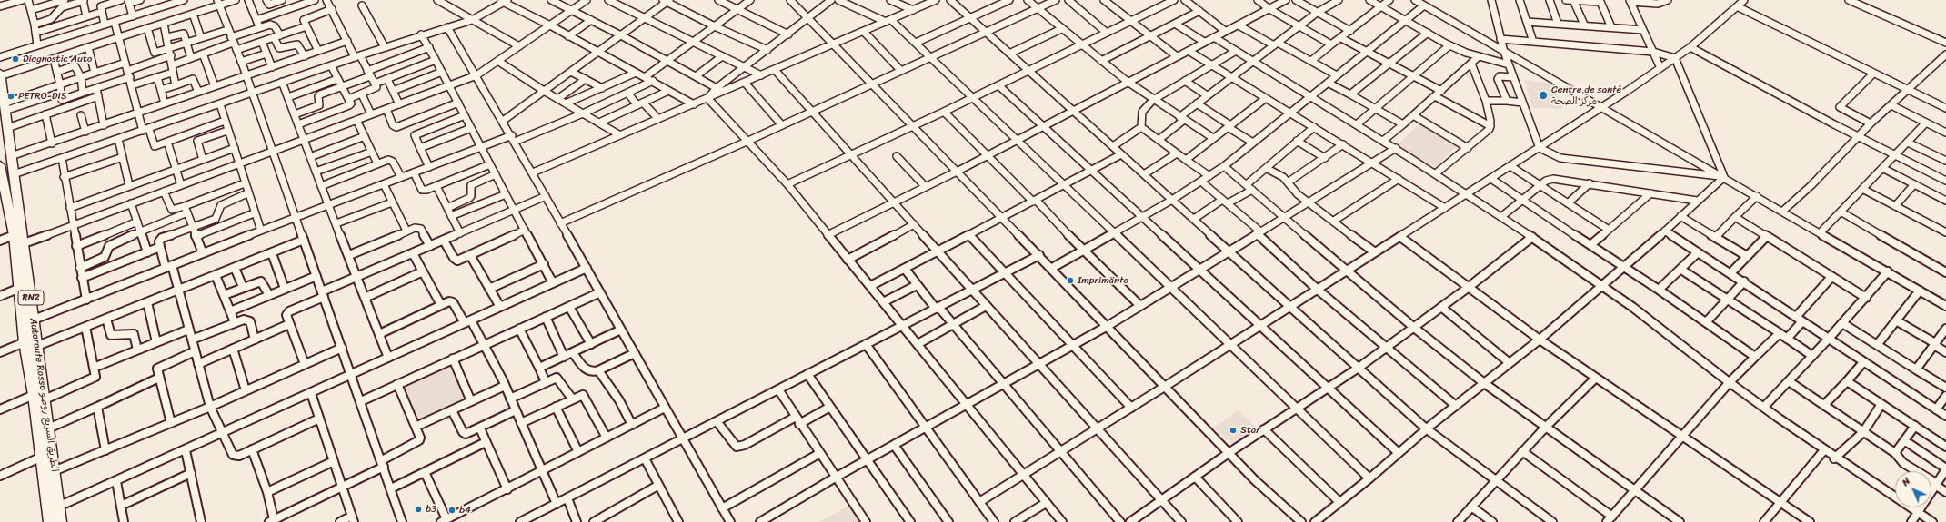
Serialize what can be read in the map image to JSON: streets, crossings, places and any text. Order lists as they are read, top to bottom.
{
  "streets": {
    "highway": ["RN2", "Autoroute Rosso الطريق السريع روصو"]
  },
  "places": [
    "Diagnostic Auto",
    "Centre de santé مركز الصحة",
    "PETRO-DIS",
    "Imprimänto",
    "Star",
    "b3",
    "b4"
  ],
  "north": "top left"
}
